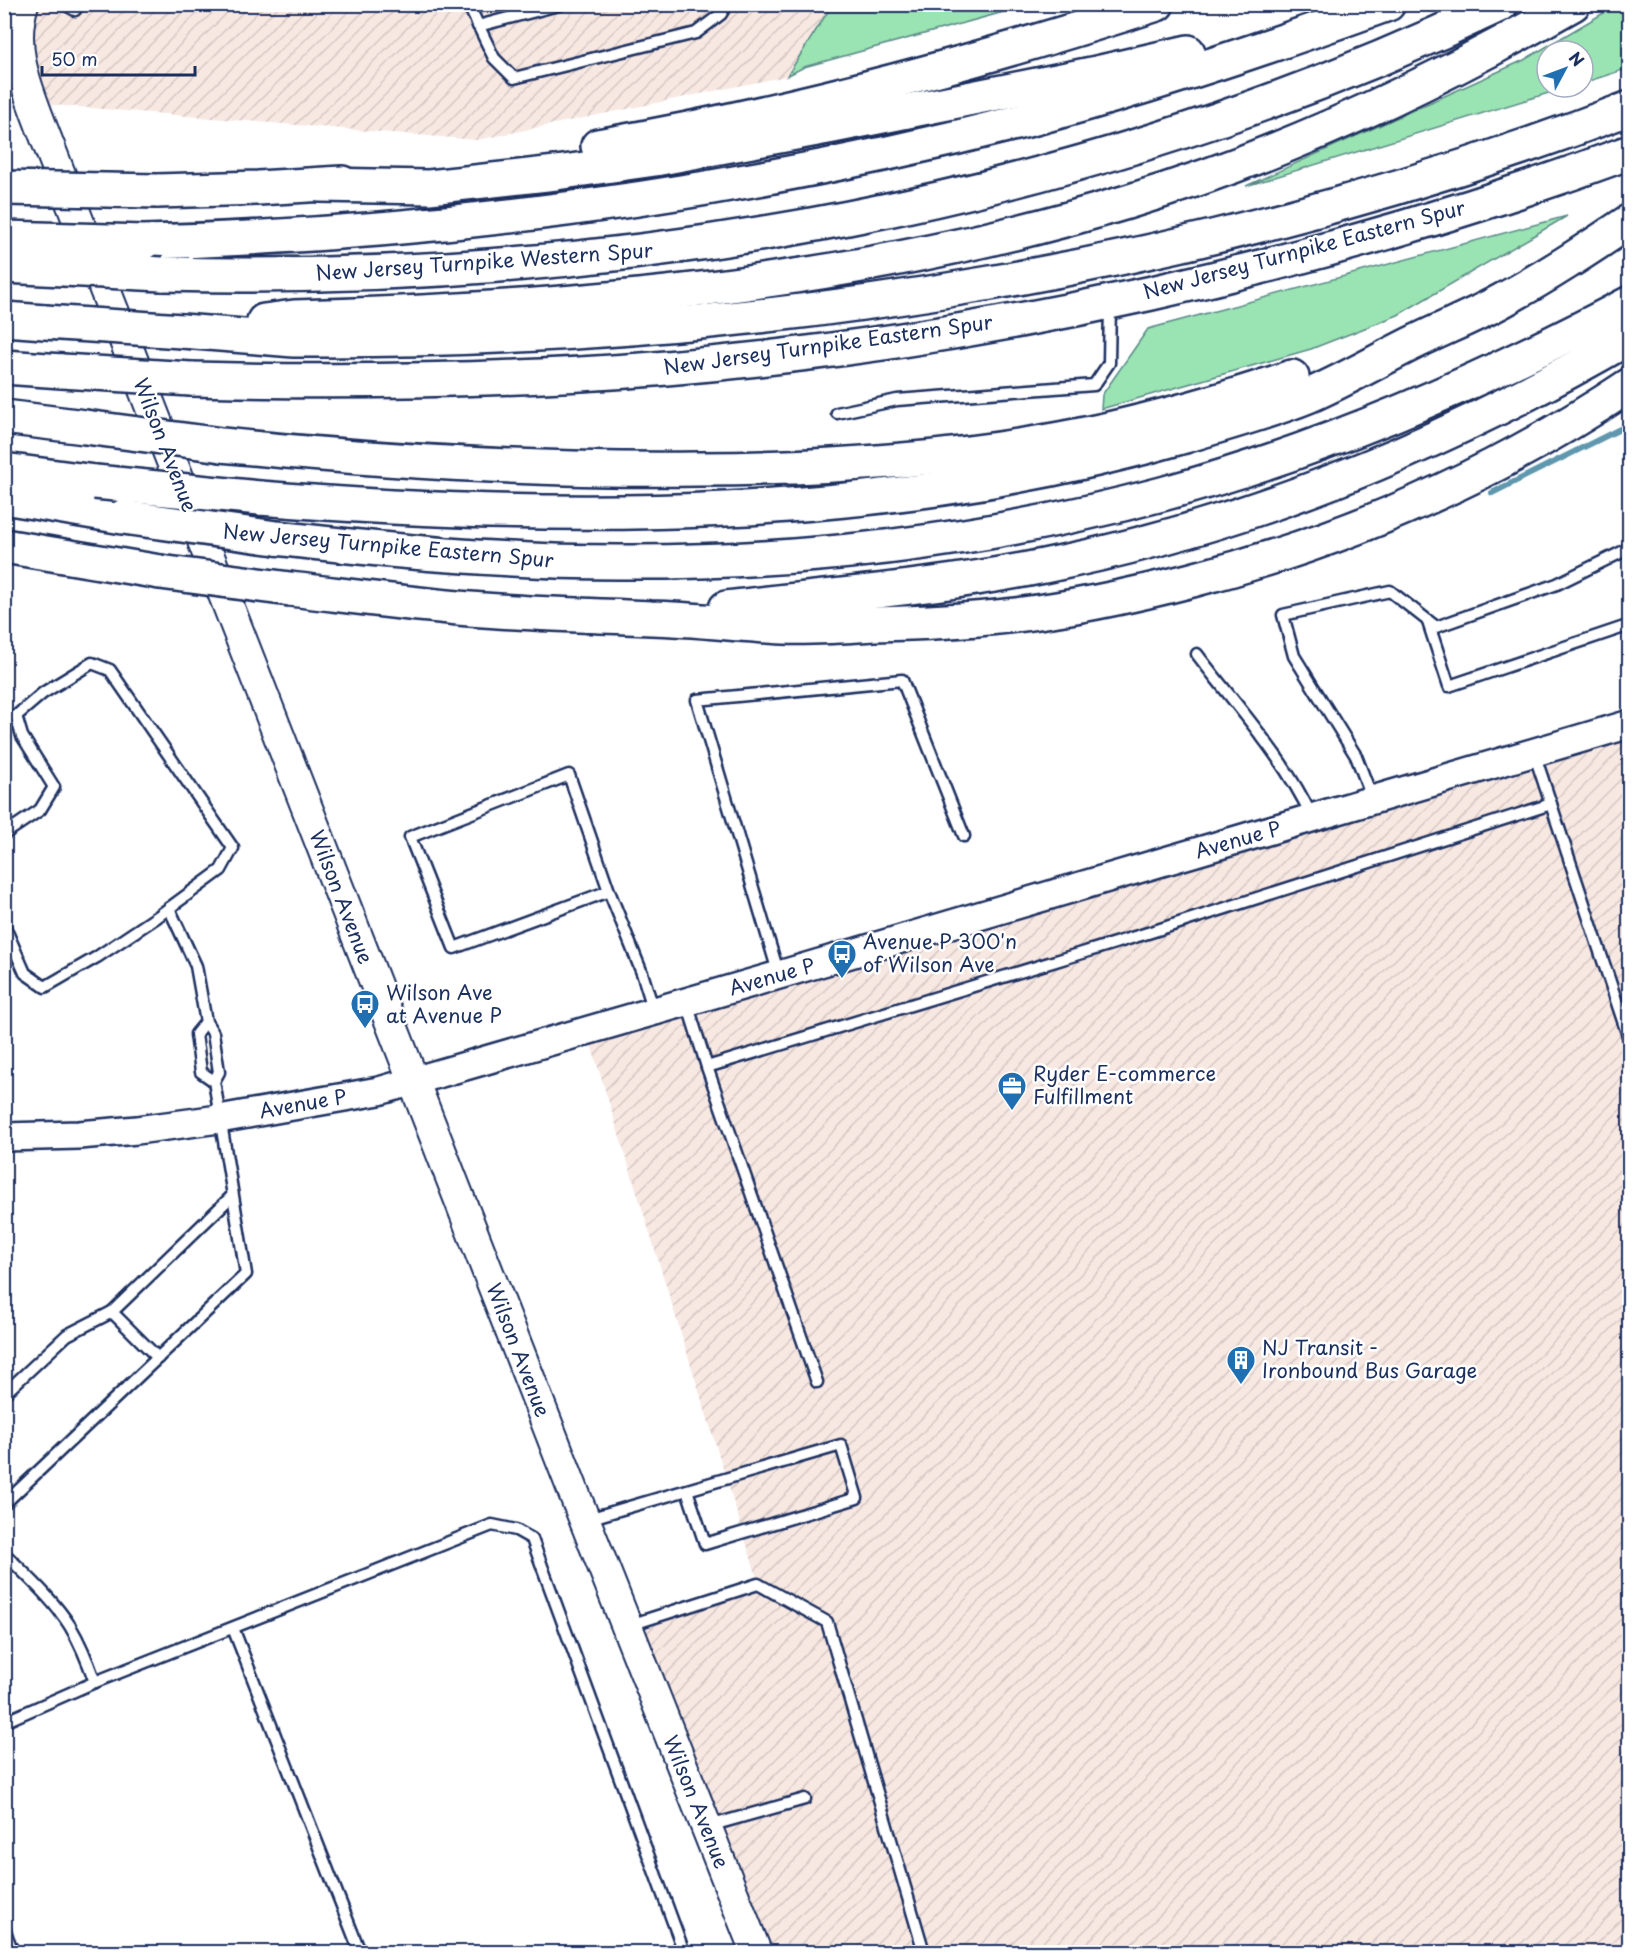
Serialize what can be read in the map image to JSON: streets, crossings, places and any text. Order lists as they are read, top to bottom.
{
  "streets": {
    "highway": ["New Jersey Turnpike Eastern Spur", "New Jersey Turnpike Western Spur"],
    "main road": ["Wilson Avenue"],
    "street": ["Avenue P"]
  },
  "crossings": [
    ["Wilson Avenue", "Avenue P"]
  ],
  "places": {
    "bus stop": ["Avenue P 300'n of Wilson Ave", "Wilson Ave at Avenue P"],
    "office": ["Ryder E-commerce Fulfillment"],
    "building": ["NJ Transit - Ironbound Bus Garage"]
  },
  "scale_bar": "50 m",
  "north": "top right"
}
